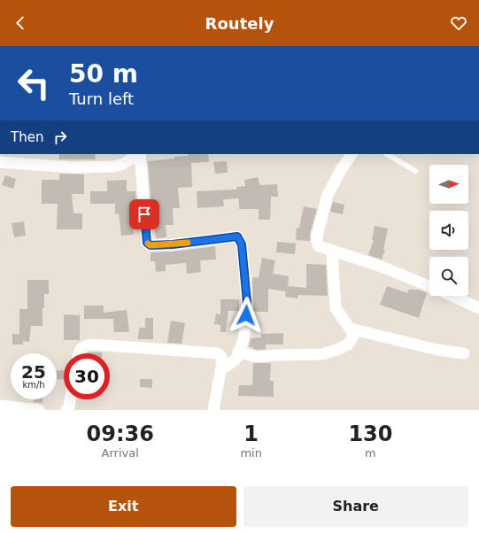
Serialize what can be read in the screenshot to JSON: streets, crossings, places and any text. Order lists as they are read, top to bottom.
{
  "north": "right",
  "page": {
    "header": "Routely",
    "turn": ["50 m", "Turn left"],
    "then": "Then",
    "speed": "25 km/h",
    "limit": "30",
    "eta": [
      "09:36",
      "Arrival",
      "1",
      "min",
      "130",
      "m"
    ],
    "buttons": ["Exit", "Share"]
  }
}
